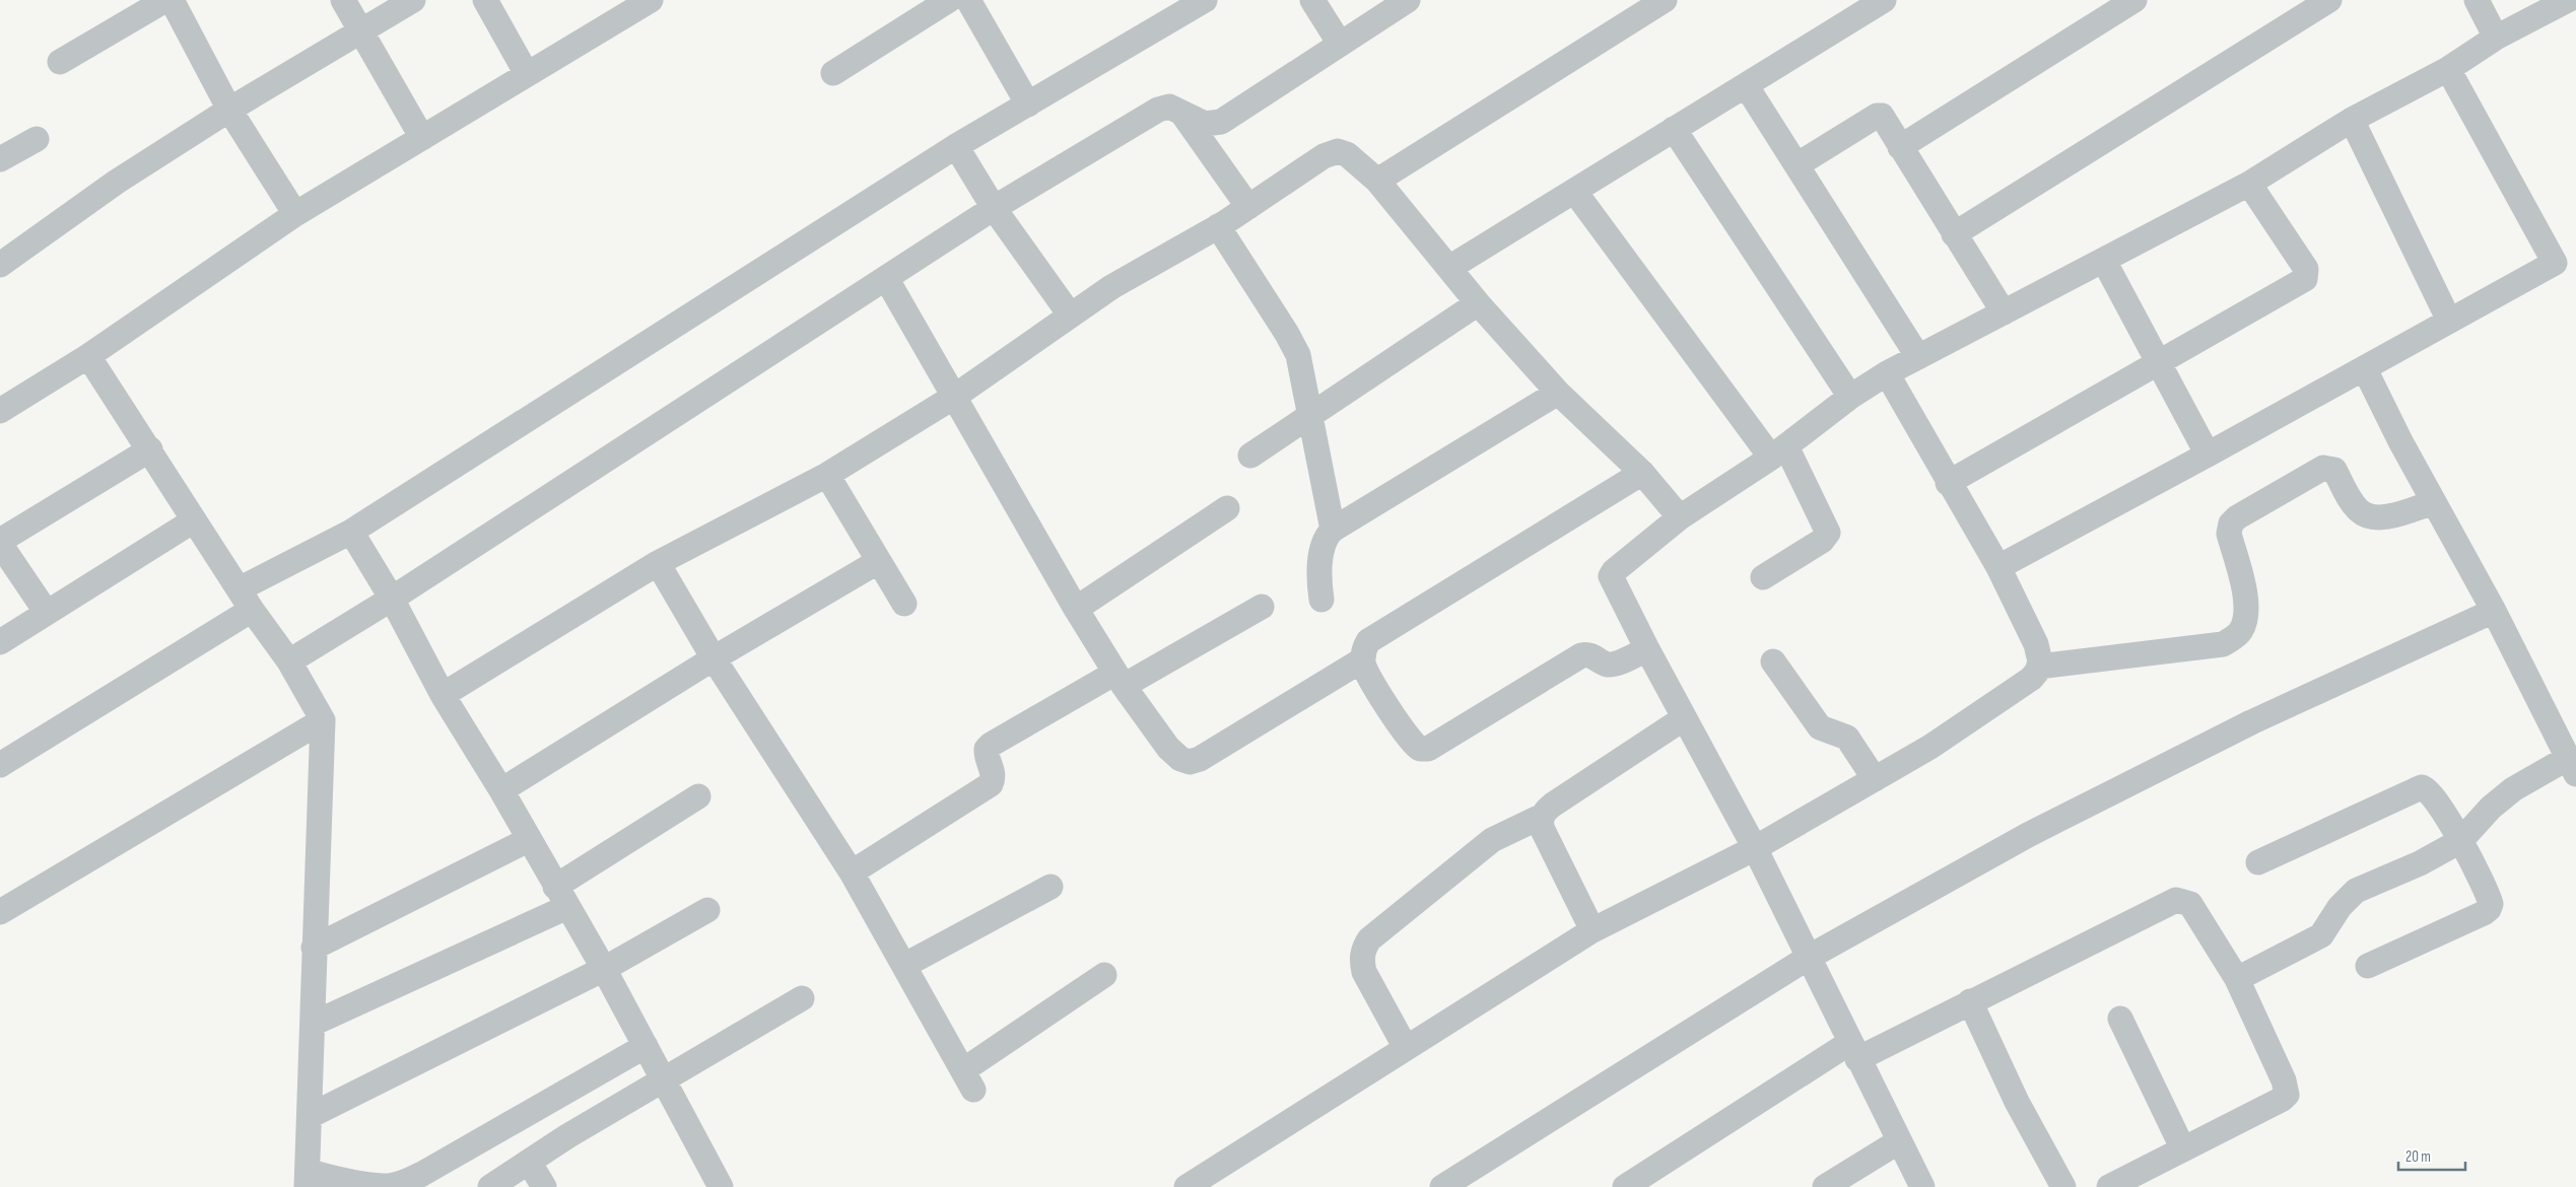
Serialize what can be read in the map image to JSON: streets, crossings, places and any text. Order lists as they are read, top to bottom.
{
  "scale_bar": "20 m"
}
